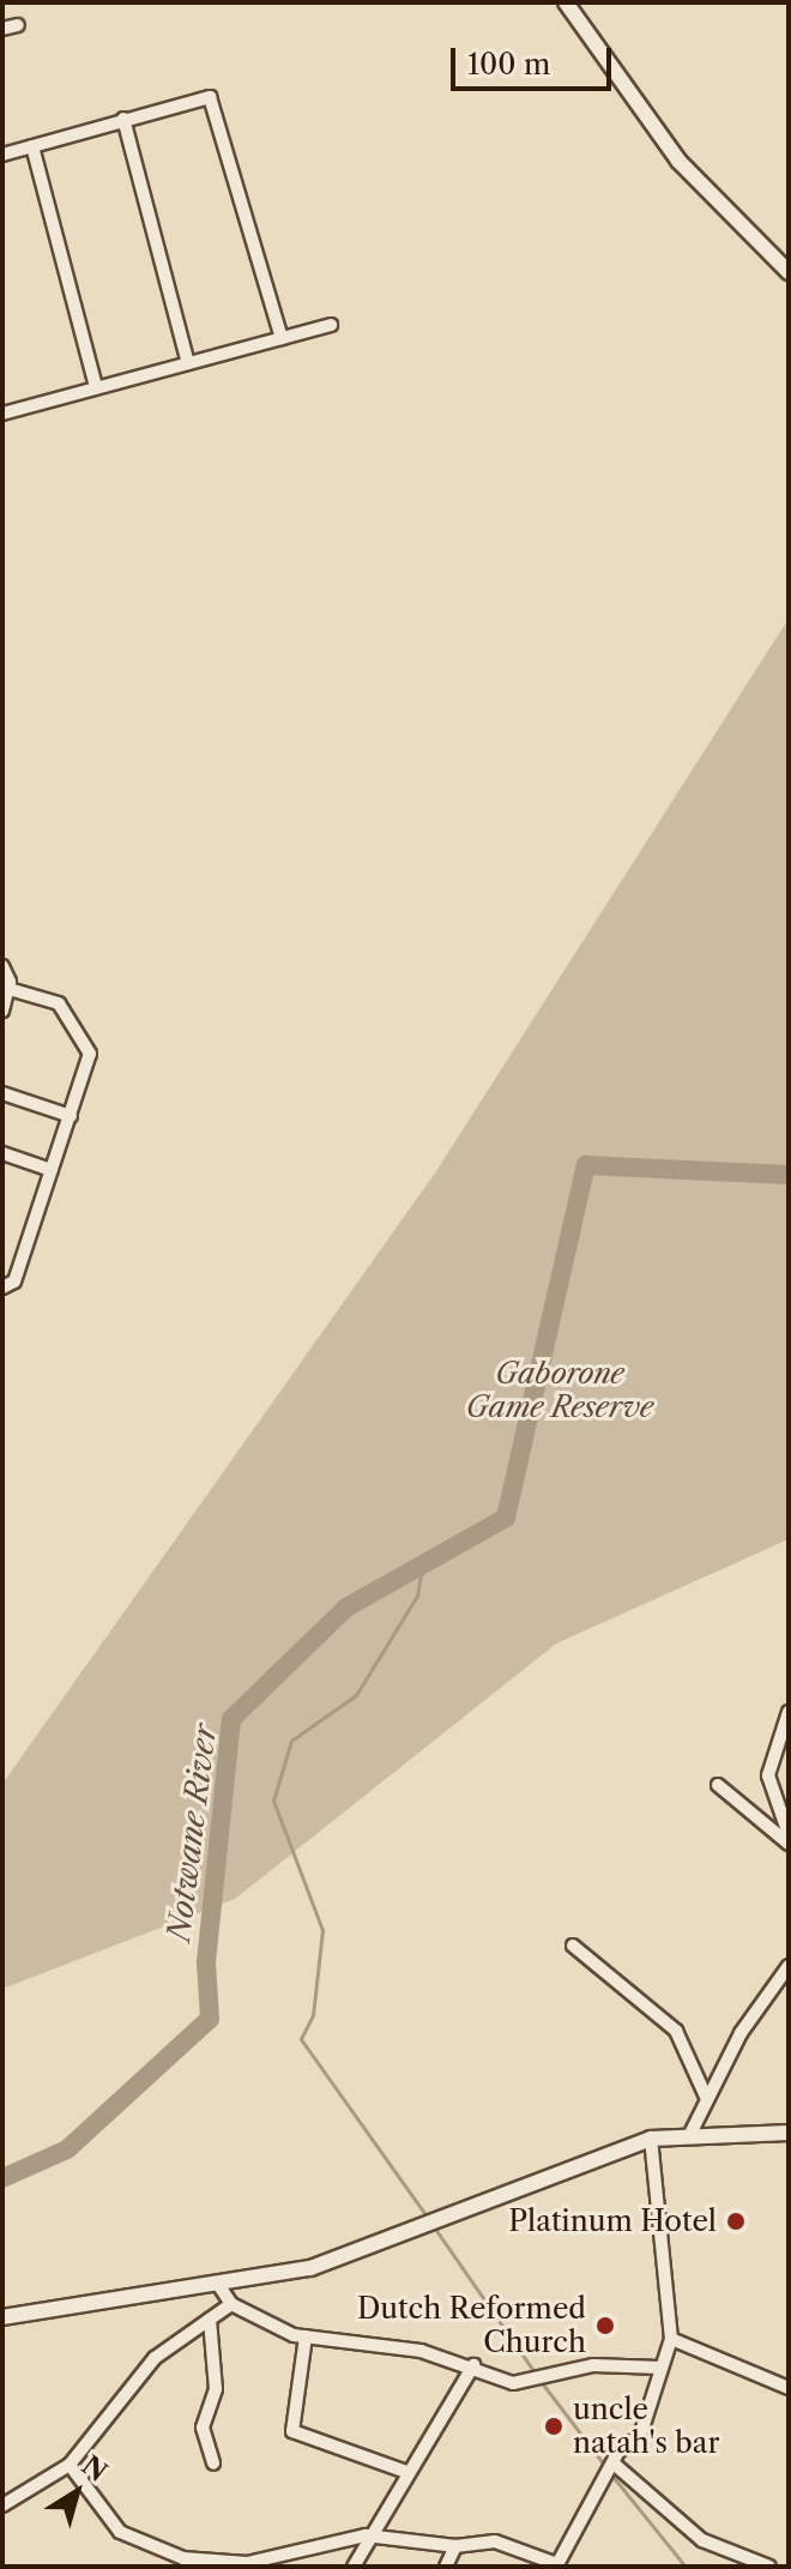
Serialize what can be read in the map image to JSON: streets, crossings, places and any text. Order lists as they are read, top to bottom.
{
  "water": ["Notwane River"],
  "parks": ["Gaborone Game Reserve"],
  "places": ["Platinum Hotel", "Dutch Reformed Church", "uncle natah's bar"],
  "scale_bar": "100 m",
  "north": "top right"
}
